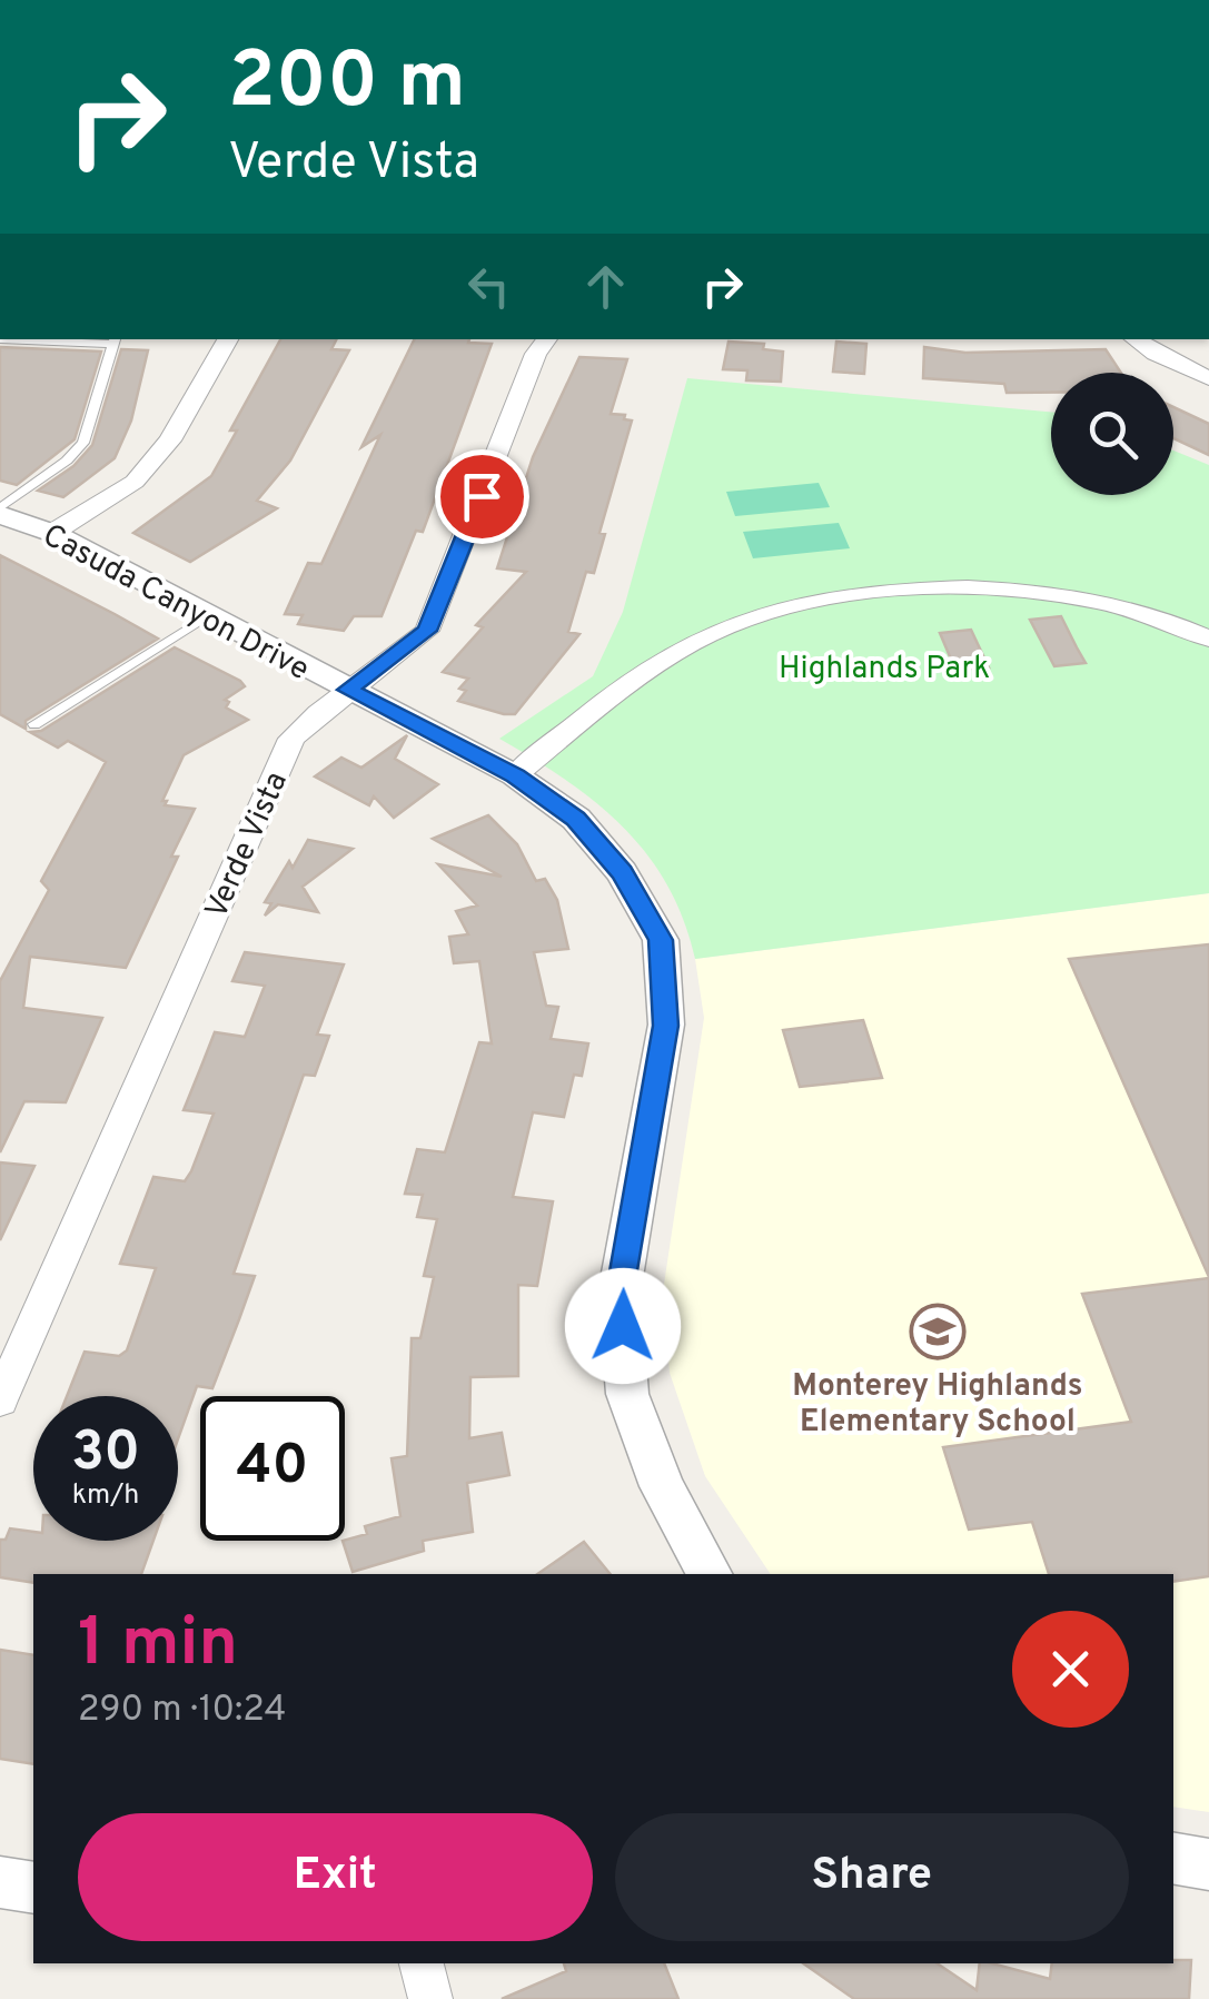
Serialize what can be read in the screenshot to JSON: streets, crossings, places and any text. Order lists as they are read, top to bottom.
{
  "streets": {
    "street": ["Casuda Canyon Drive", "Verde Vista"]
  },
  "crossings": [
    ["Casuda Canyon Drive", "Verde Vista"]
  ],
  "parks": ["Highlands Park"],
  "places": {
    "school or university": ["Monterey Highlands Elementary School"]
  },
  "page": {
    "turn": ["200 m", "Verde Vista"],
    "speed": "30 km/h",
    "limit": "40",
    "heading": ["1 min", "290 m · 10:24"],
    "buttons": ["Exit", "Share"]
  }
}
